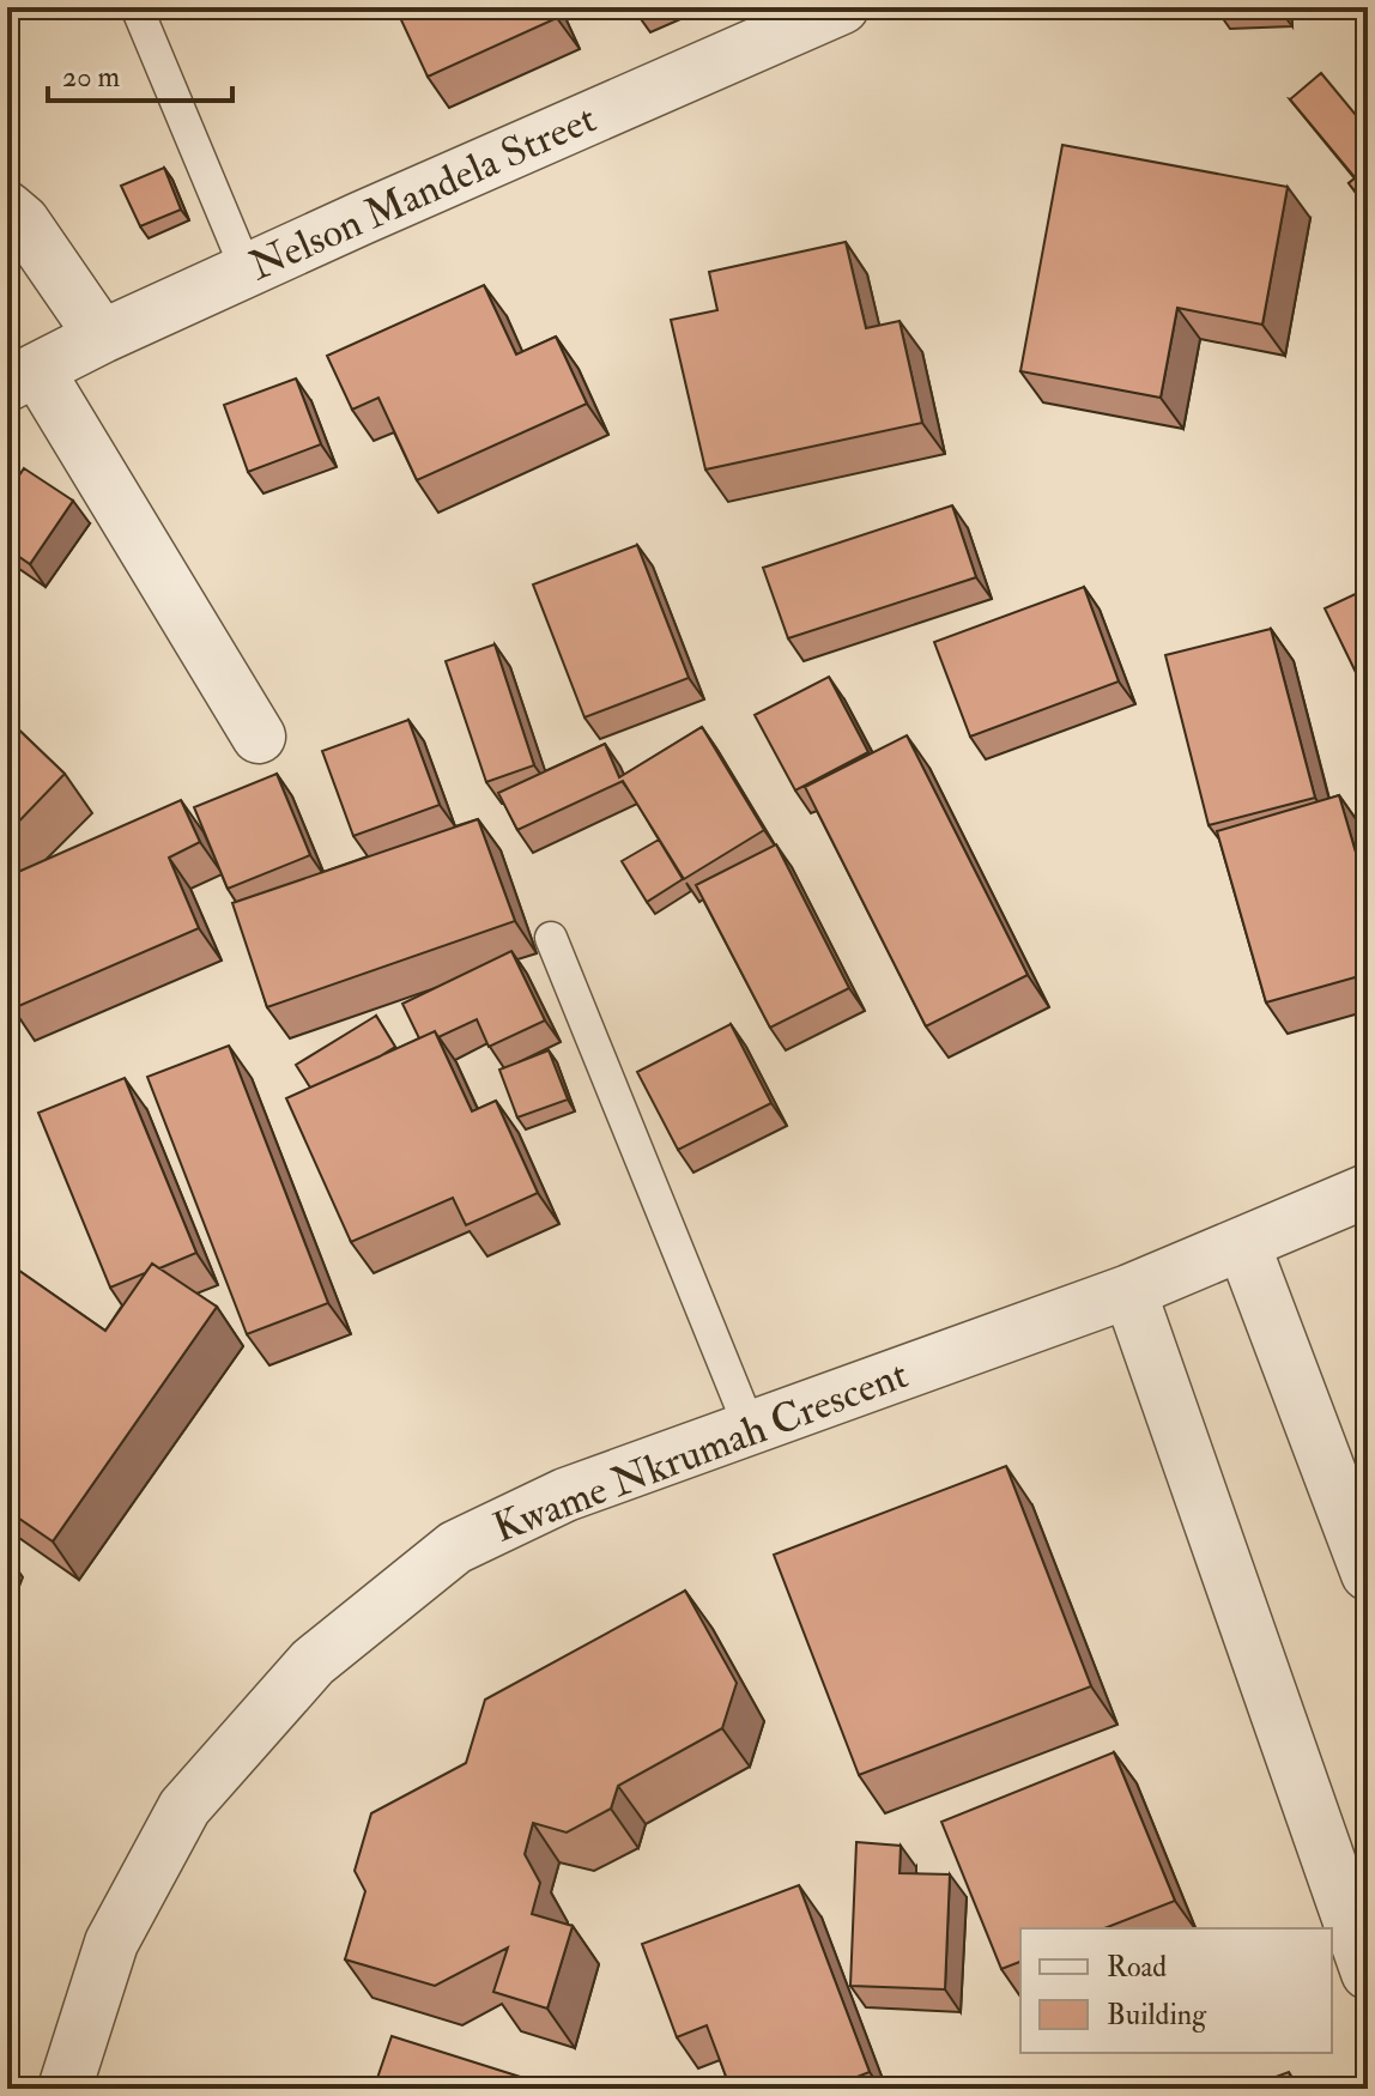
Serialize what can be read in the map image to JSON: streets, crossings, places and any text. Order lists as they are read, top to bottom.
{
  "streets": {
    "street": ["Nelson Mandela Street", "Kwame Nkrumah Crescent"]
  },
  "legend": ["Road", "Building"],
  "scale_bar": "20 m"
}
